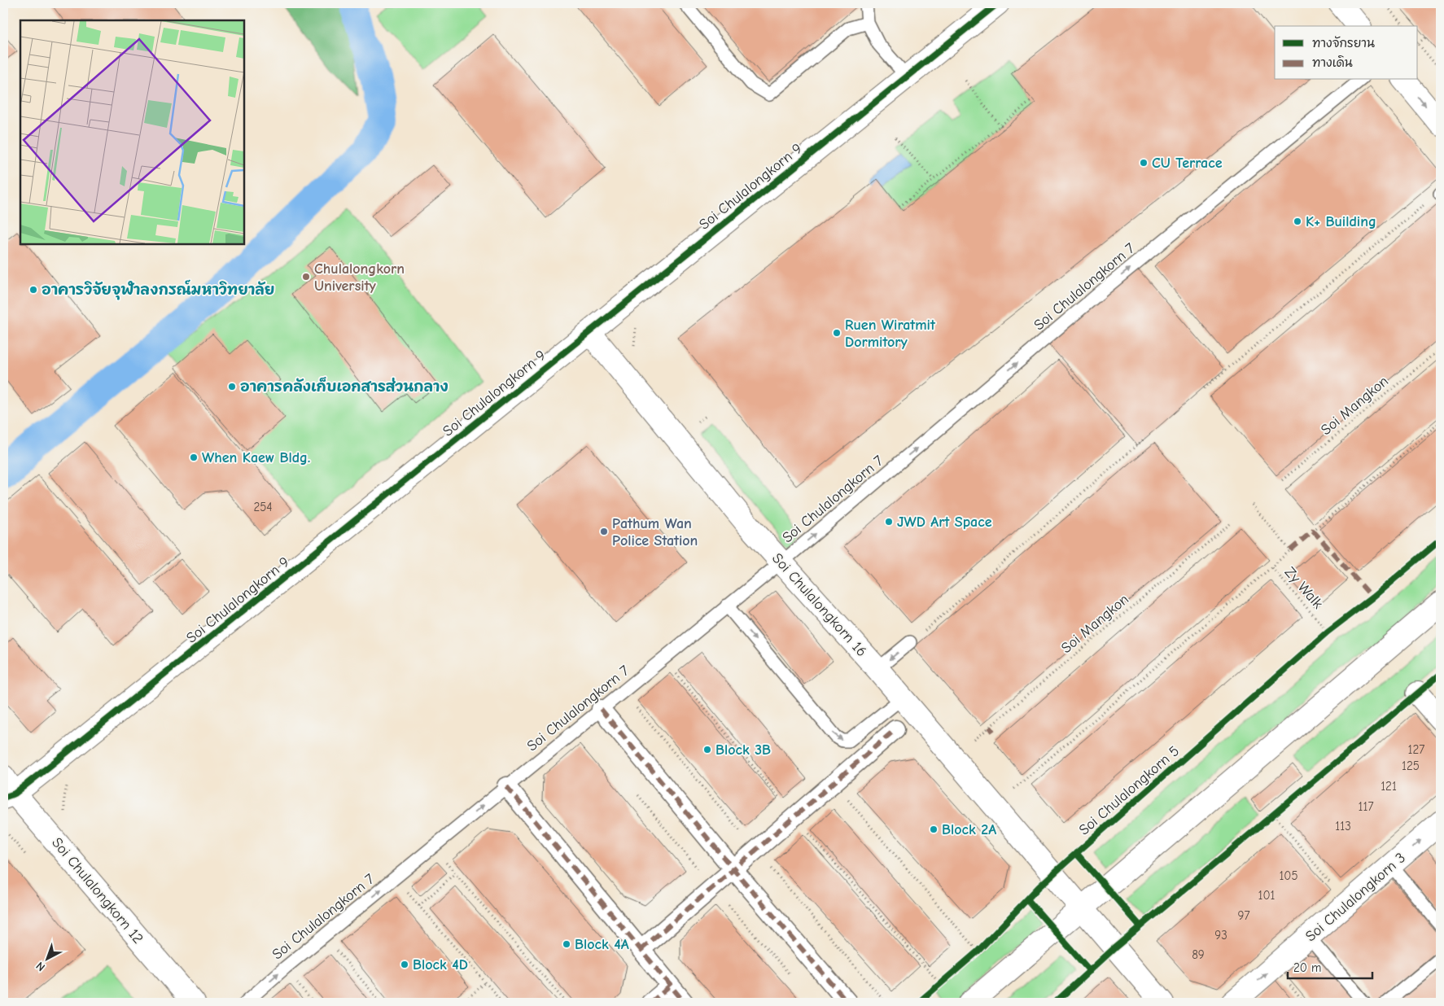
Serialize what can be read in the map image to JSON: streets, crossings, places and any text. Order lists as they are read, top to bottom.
{
  "streets": {
    "street": [
      "Soi Chulalongkorn 9",
      "Soi Chulalongkorn 16",
      "Soi Chulalongkorn 12",
      "Soi Chulalongkorn 3"
    ],
    "lane": ["Soi Chulalongkorn 7"],
    "path": ["Soi Mangkon", "Zy Walk"],
    "cycle path": ["Soi Chulalongkorn 5"]
  },
  "crossings": [
    ["Soi Chulalongkorn 9", "Soi Chulalongkorn 16"],
    ["Soi Chulalongkorn 9", "Soi Chulalongkorn 12"],
    ["Soi Chulalongkorn 7", "Soi Chulalongkorn 16"]
  ],
  "one_way": ["Soi Chulalongkorn 7"],
  "places": [
    "CU Terrace",
    "K+ Building",
    "Chulalongkorn University",
    "อาคารวิจัยจุฬาลงกรณ์มหาวิทยาลัย",
    "Ruen Wiratmit Dormitory",
    "อาคารคลังเก็บเอกสารส่วนกลาง",
    "When Kaew Bldg.",
    "JWD Art Space",
    "Pathum Wan Police Station",
    "Block 3B",
    "Block 2A",
    "Block 4A",
    "Block 4D"
  ],
  "house_numbers": [
    "254",
    "127",
    "125",
    "121",
    "117",
    "113",
    "105",
    "101",
    "97",
    "93",
    "89"
  ],
  "legend": ["ทางจักรยาน", "ทางเดิน"],
  "scale_bar": "20 m",
  "north": "bottom left"
}
